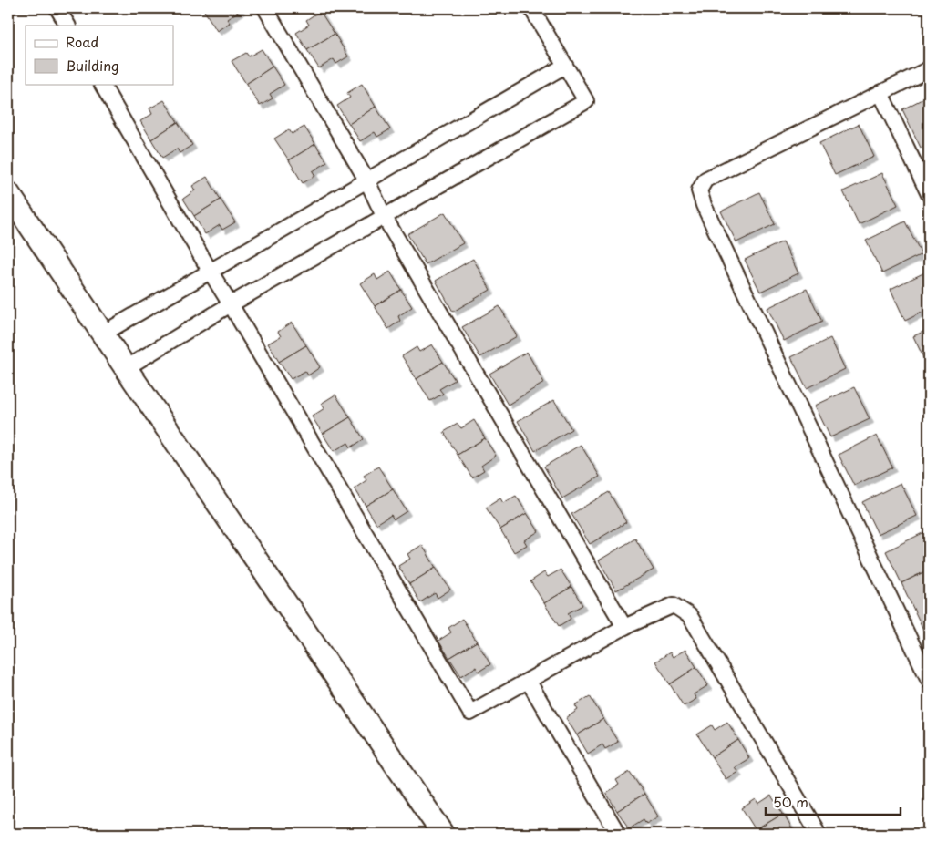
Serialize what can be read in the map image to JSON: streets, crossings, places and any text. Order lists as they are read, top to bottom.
{
  "legend": ["Road", "Building"],
  "scale_bar": "50 m"
}
